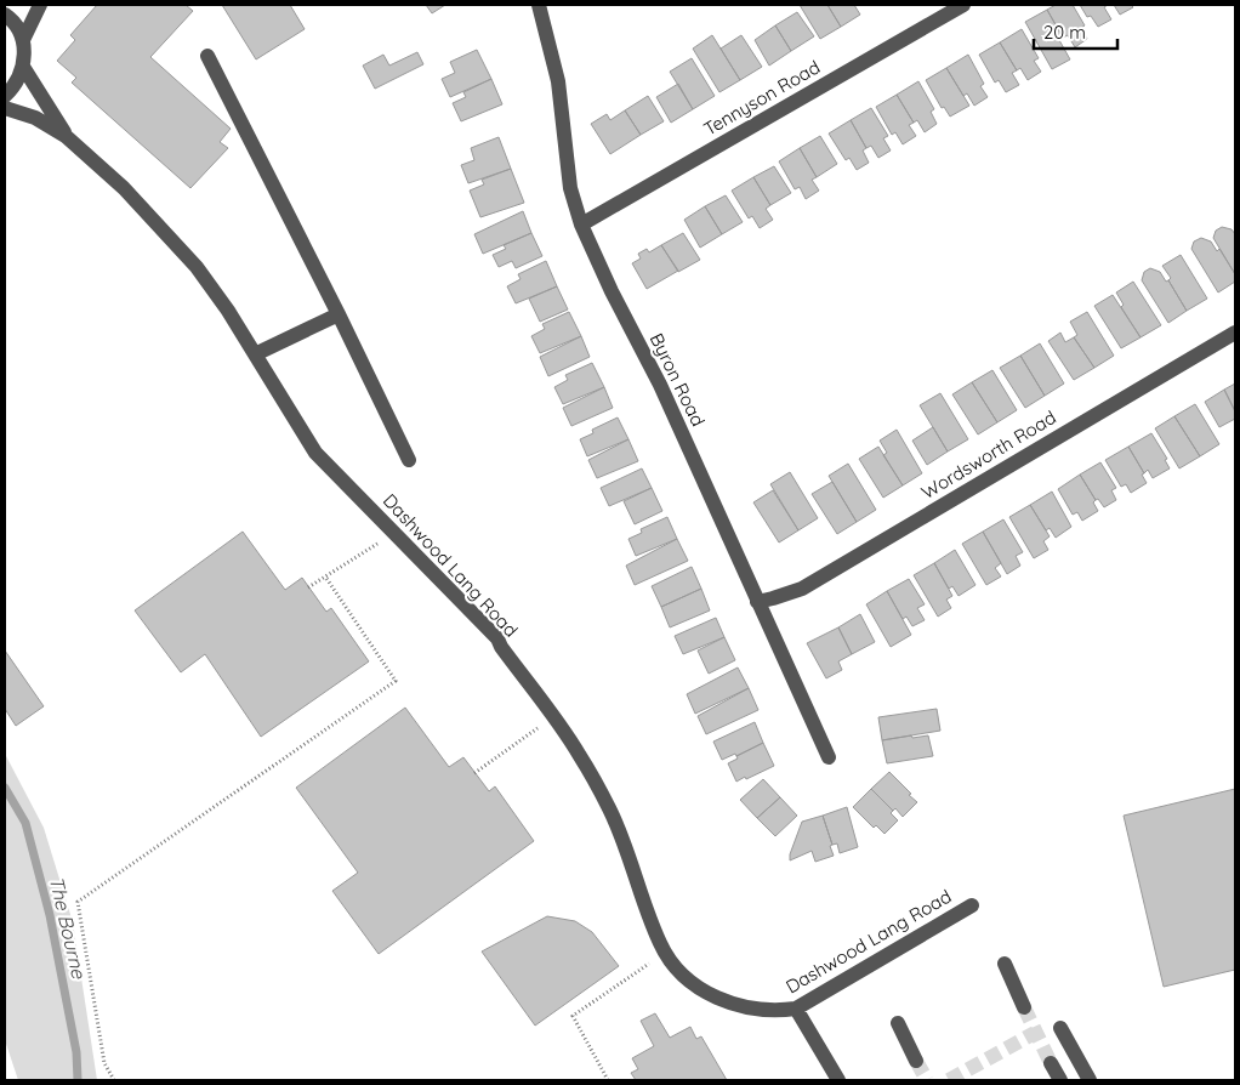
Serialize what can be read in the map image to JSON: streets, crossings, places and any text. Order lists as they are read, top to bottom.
{
  "streets": {
    "street": [
      "Tennyson Road",
      "Byron Road",
      "Wordsworth Road",
      "Dashwood Lang Road"
    ]
  },
  "crossings": [
    ["Tennyson Road", "Byron Road"],
    ["Byron Road", "Wordsworth Road"]
  ],
  "water": ["The Bourne"],
  "scale_bar": "20 m"
}
